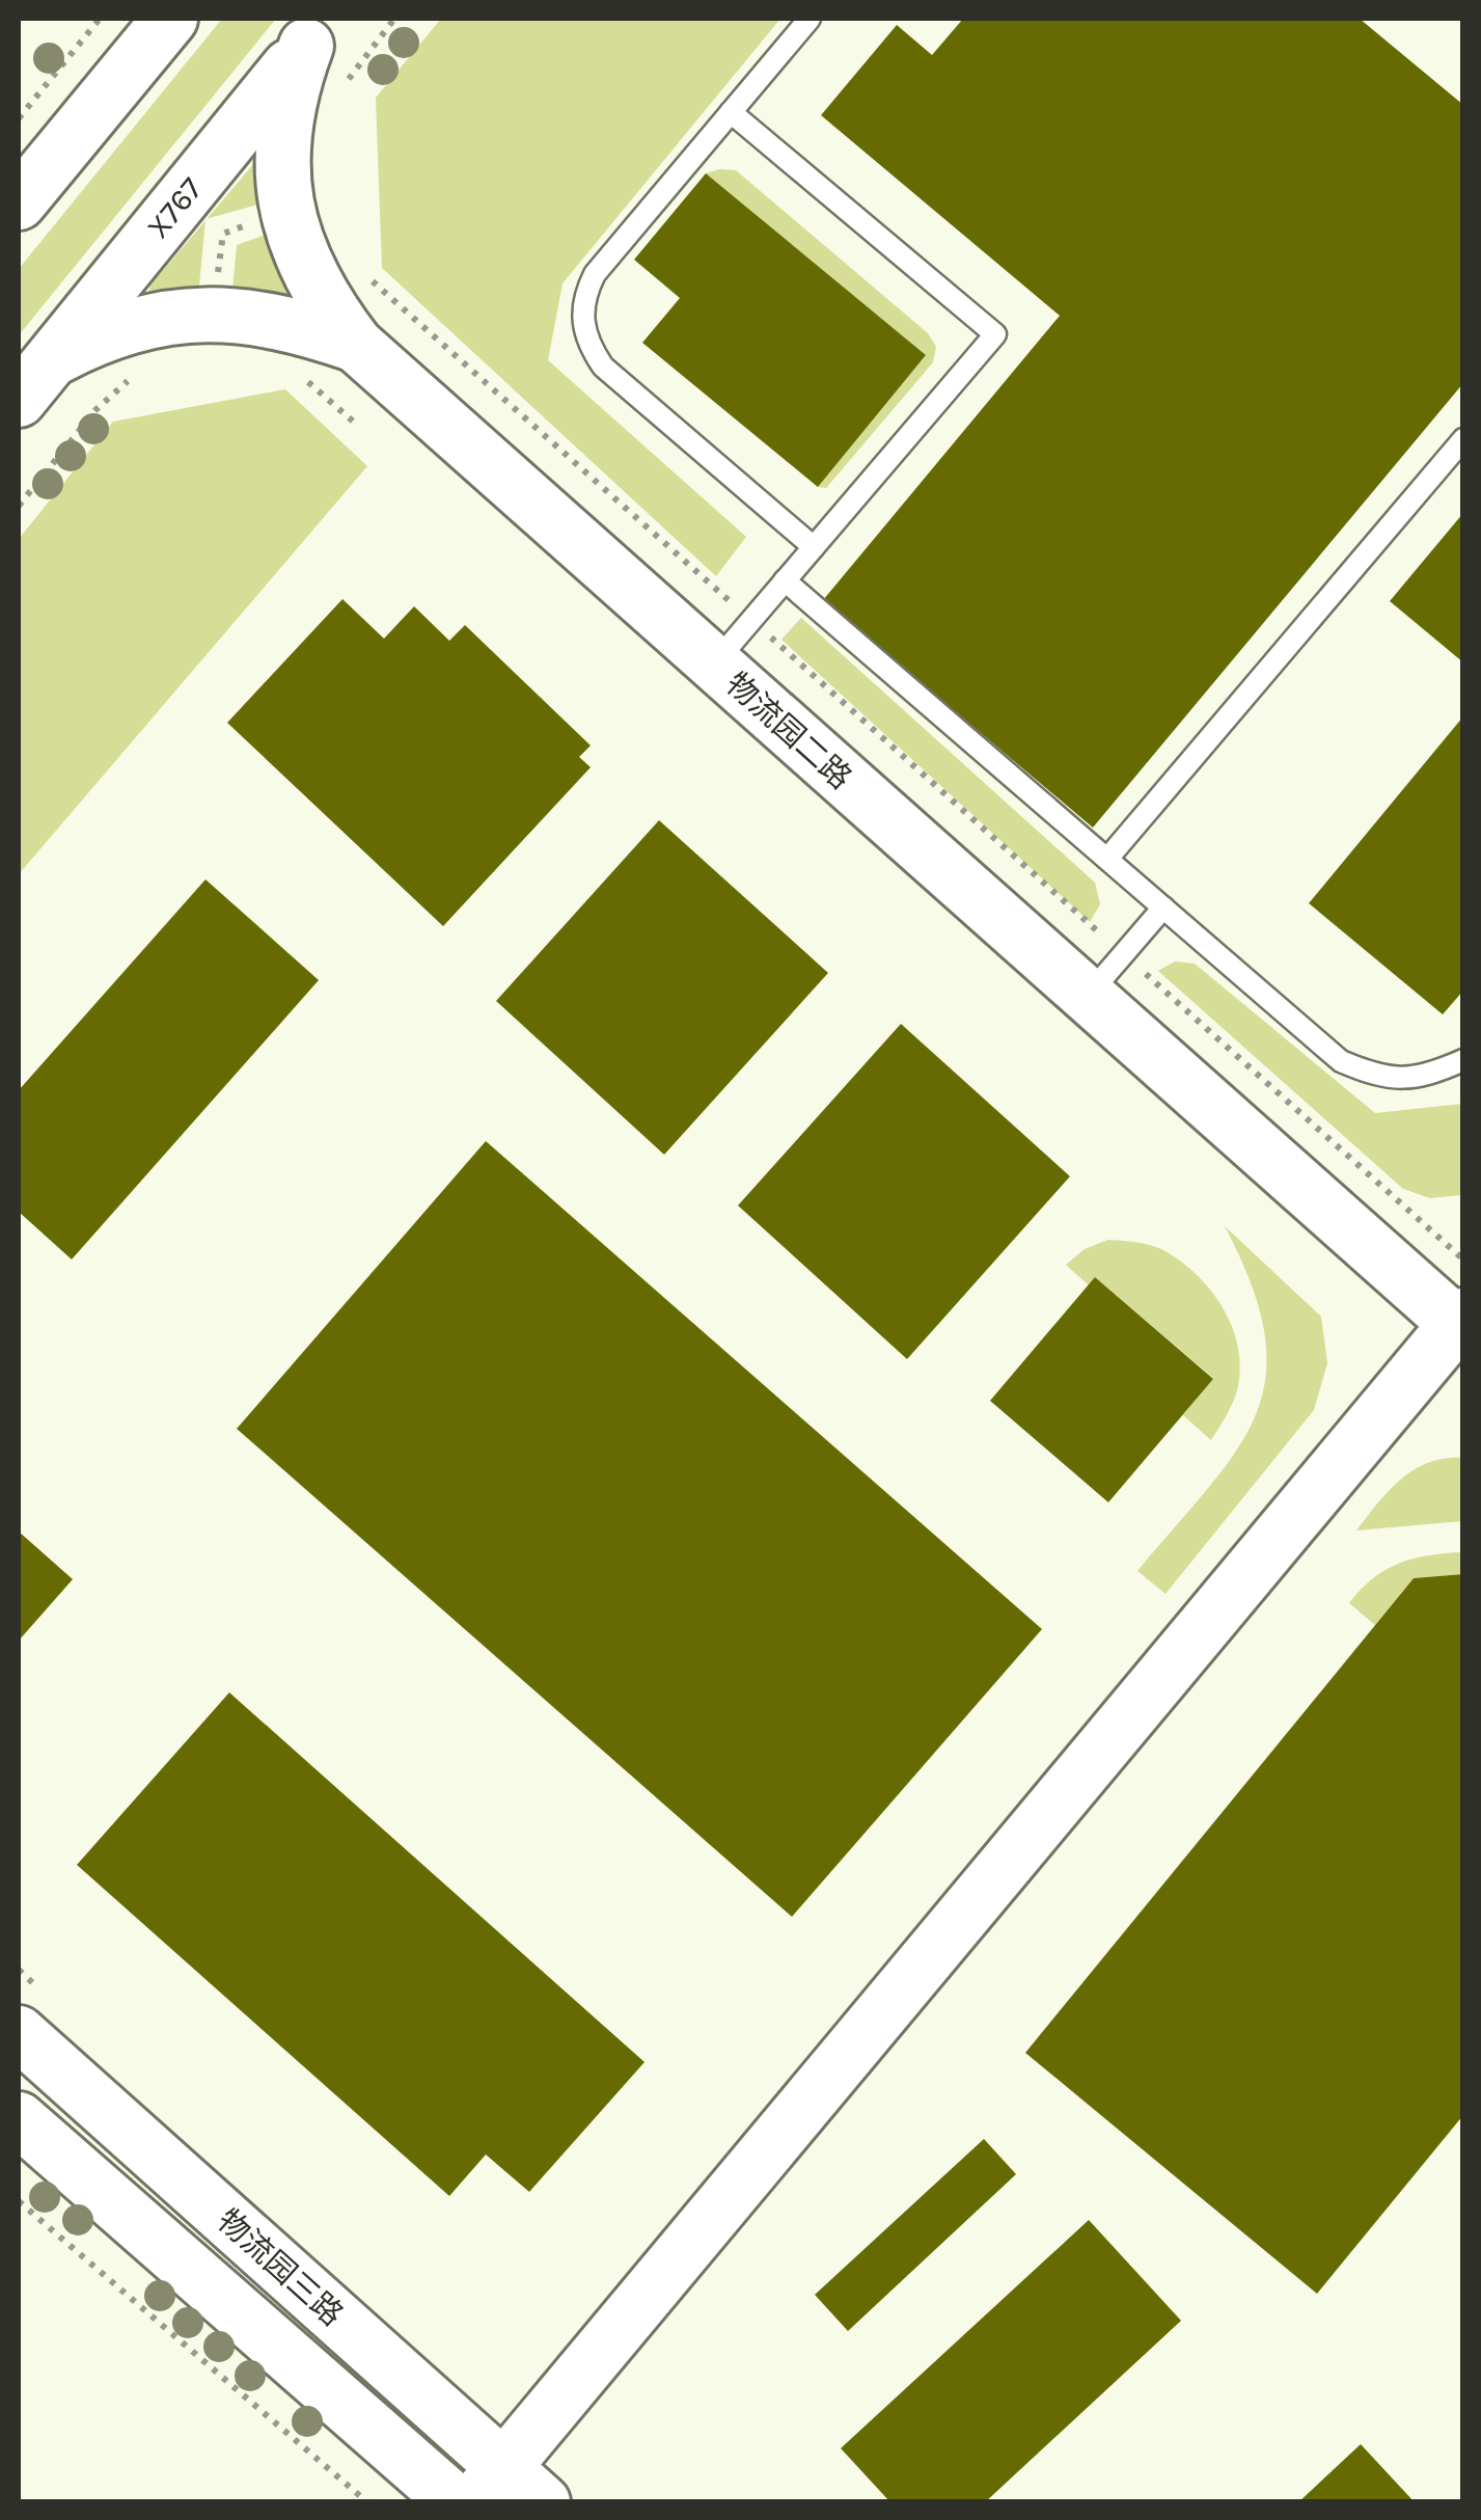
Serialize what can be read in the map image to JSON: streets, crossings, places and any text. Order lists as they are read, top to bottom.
{
  "streets": {
    "street": ["X767", "物流园二路", "物流园三路"]
  },
  "crossings": [
    ["X767", "物流园二路"]
  ]
}
